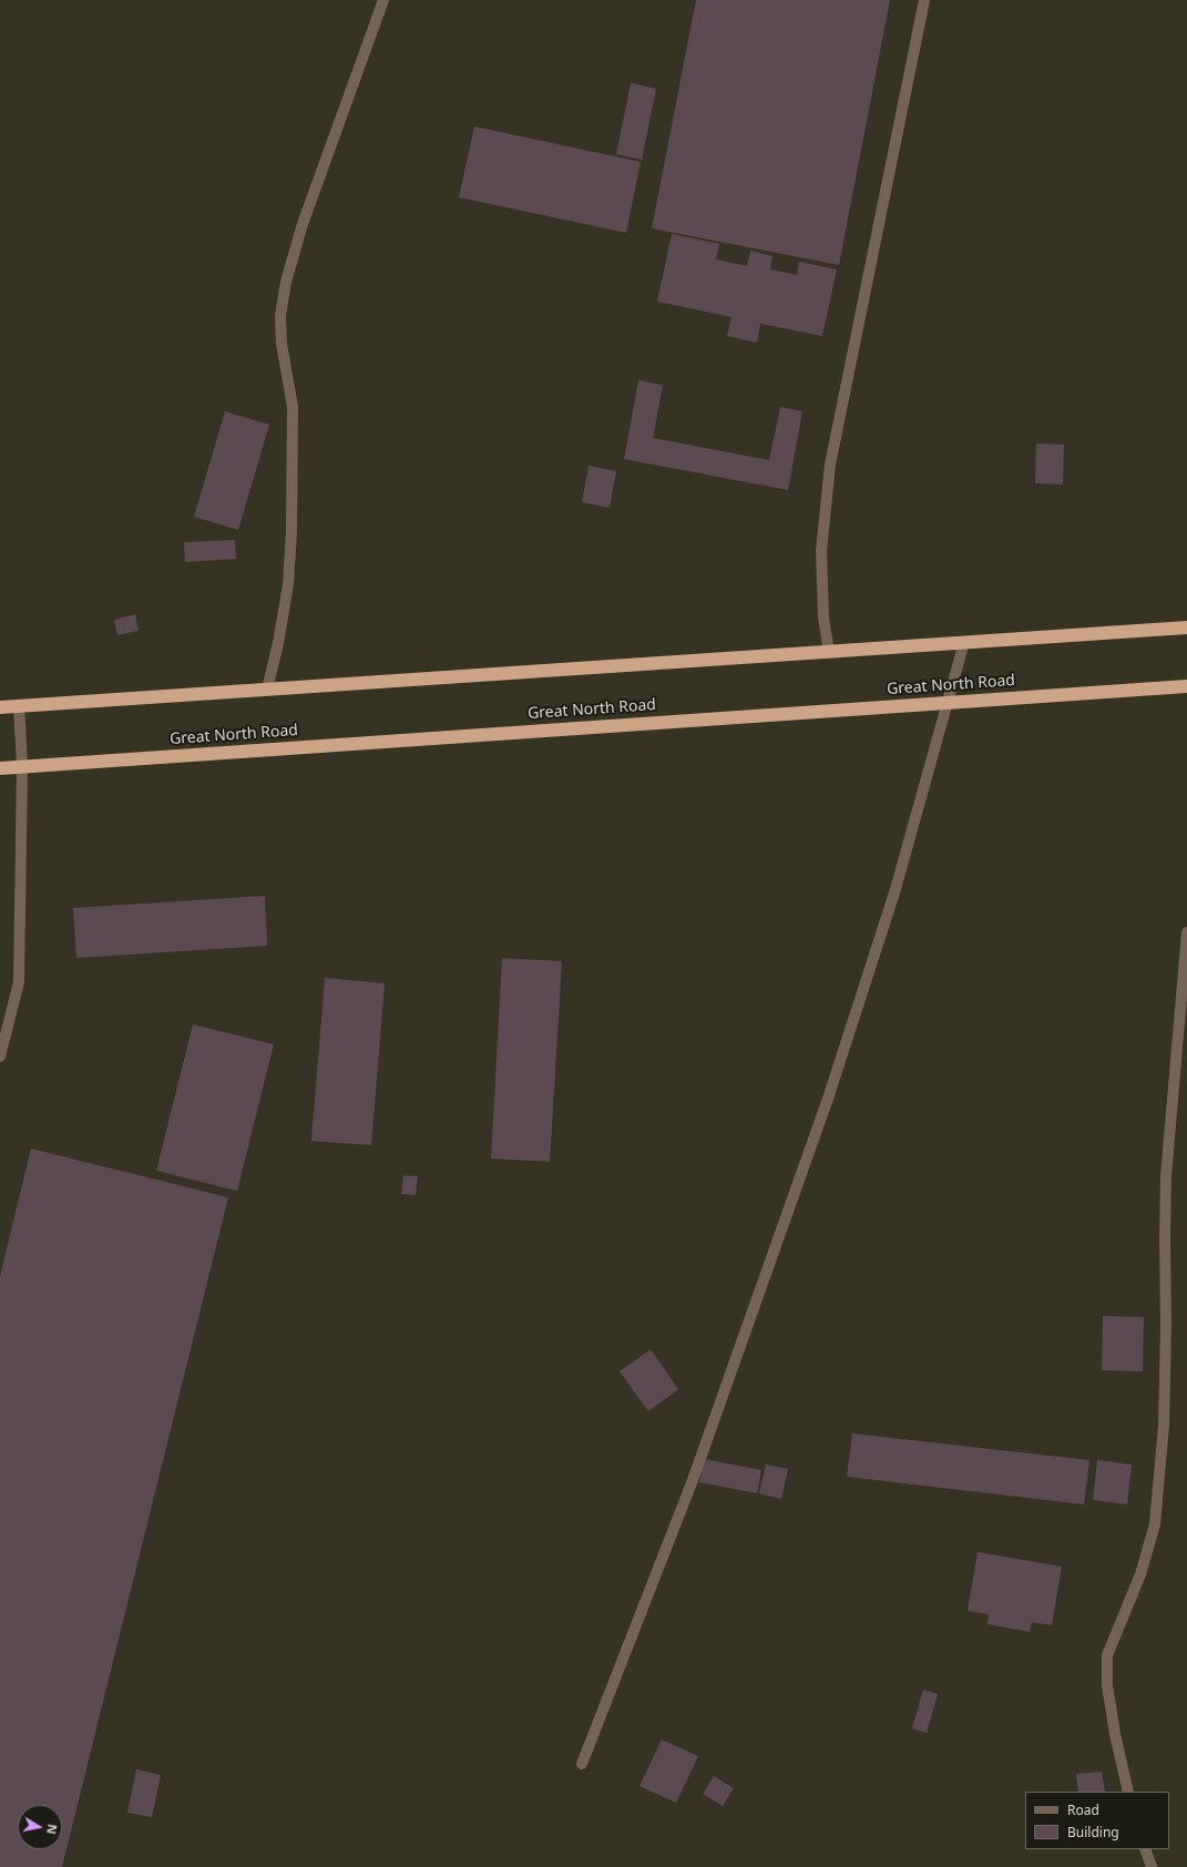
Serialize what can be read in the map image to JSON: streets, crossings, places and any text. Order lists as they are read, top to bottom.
{
  "streets": {
    "highway": ["Great North Road"]
  },
  "legend": ["Road", "Building"],
  "north": "right"
}
